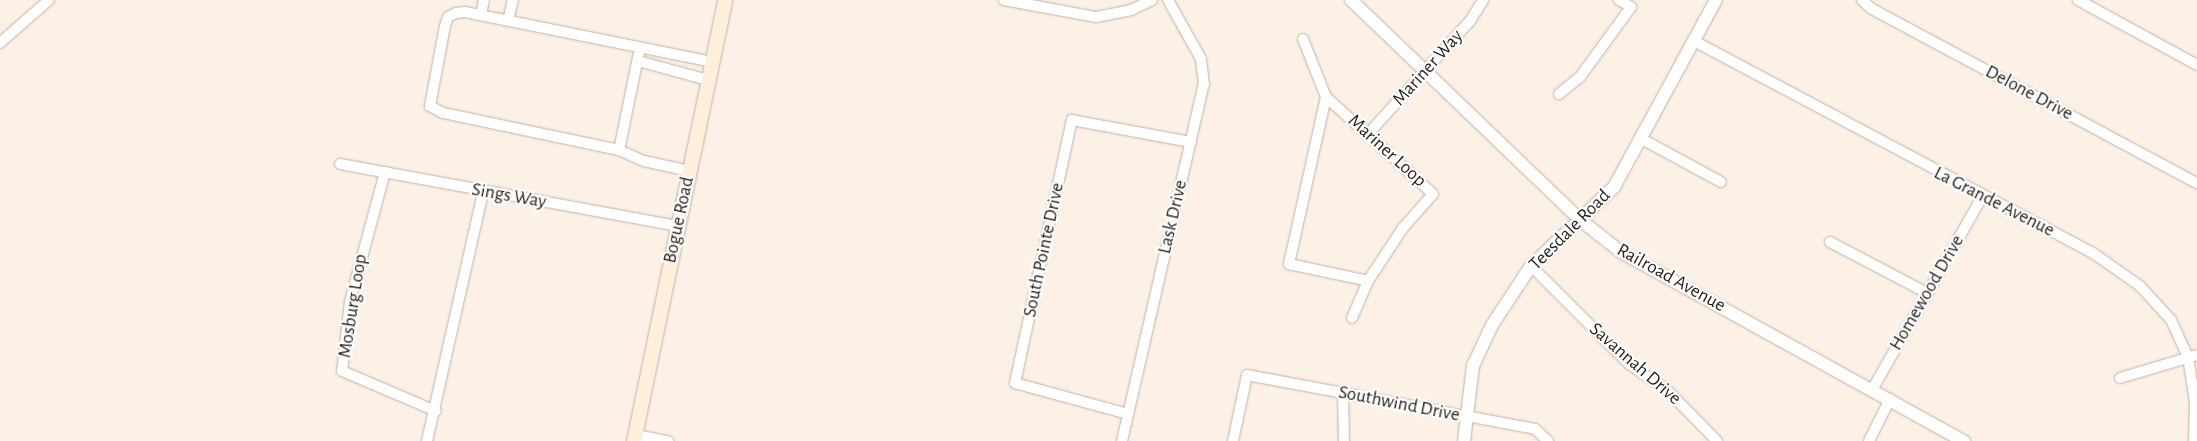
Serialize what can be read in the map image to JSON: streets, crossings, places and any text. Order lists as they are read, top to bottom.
{
  "streets": {
    "main road": ["Bogue Road"],
    "street": [
      "Mariner Way",
      "Delone Drive",
      "Mariner Loop",
      "Sings Way",
      "La Grande Avenue",
      "Lask Drive",
      "Teesdale Road",
      "South Pointe Drive",
      "Railroad Avenue",
      "Homewood Drive",
      "Mosburg Loop",
      "Savannah Drive",
      "Southwind Drive"
    ]
  },
  "crossings": [
    ["Mariner Way", "Mariner Loop"],
    ["Mariner Way", "Railroad Avenue"],
    ["Sings Way", "Bogue Road"],
    ["Sings Way", "Mosburg Loop"],
    ["La Grande Avenue", "Teesdale Road"],
    ["La Grande Avenue", "Homewood Drive"],
    ["Lask Drive", "South Pointe Drive"],
    ["Teesdale Road", "Railroad Avenue"],
    ["Teesdale Road", "Savannah Drive"],
    ["Teesdale Road", "Southwind Drive"],
    ["Railroad Avenue", "Homewood Drive"]
  ]
}
